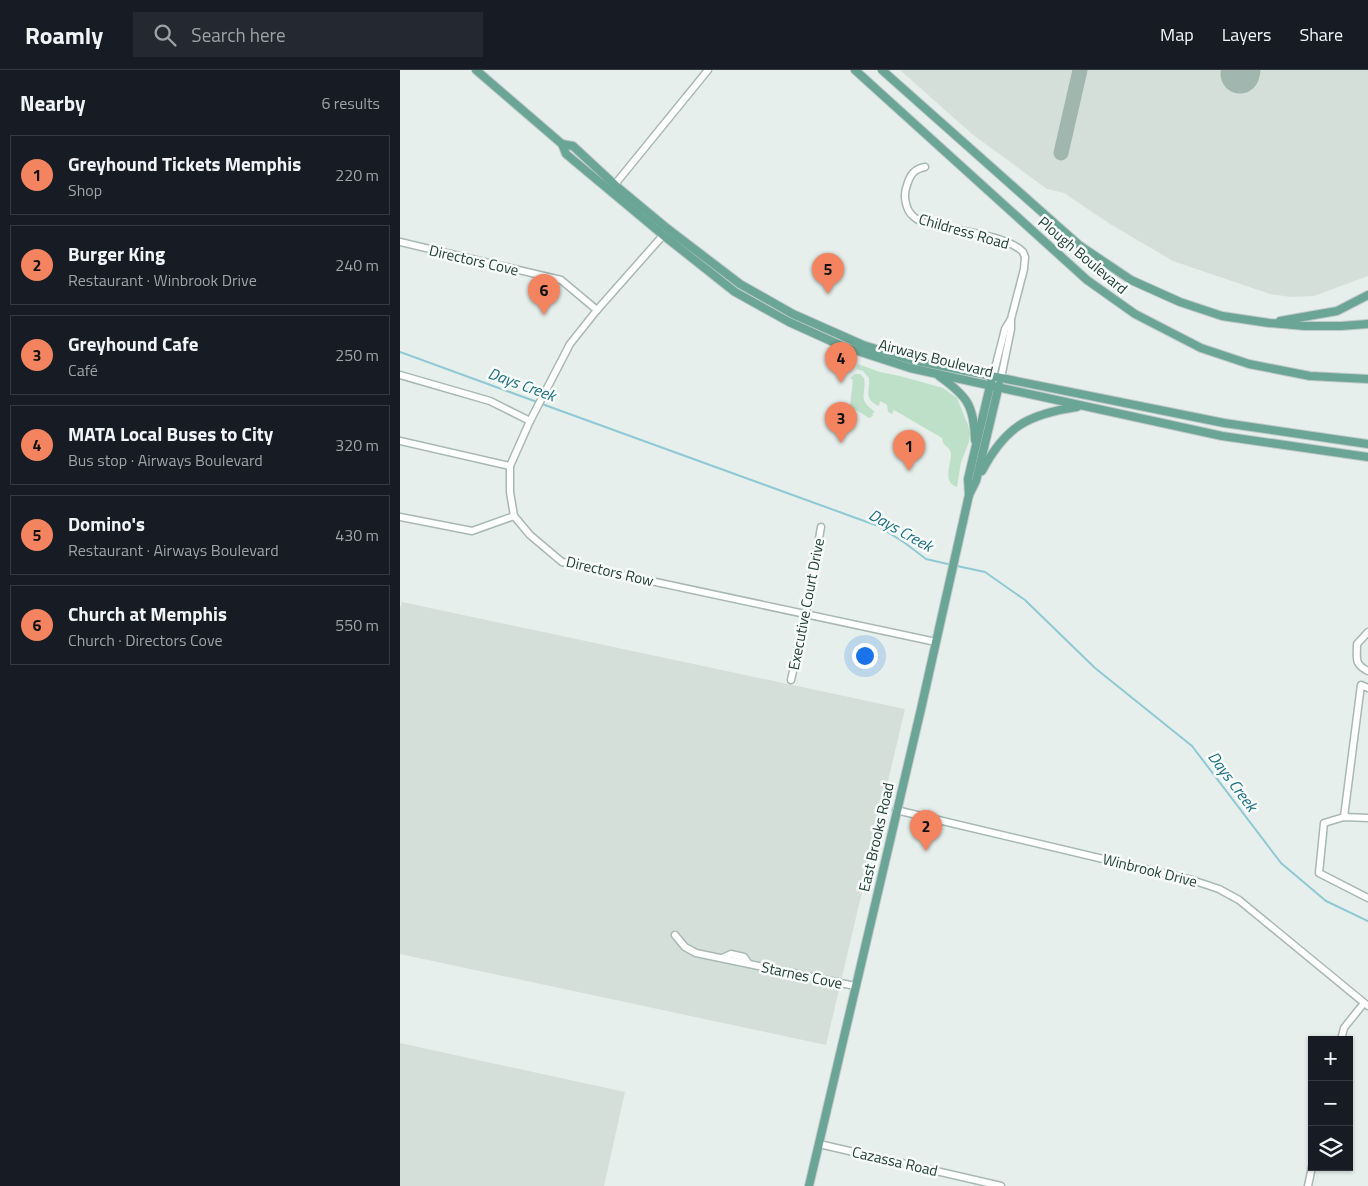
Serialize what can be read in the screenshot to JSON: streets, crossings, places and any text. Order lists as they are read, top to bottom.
{
  "streets": {
    "main road": ["Plough Boulevard", "Airways Boulevard", "East Brooks Road"],
    "street": [
      "Childress Road",
      "Directors Cove",
      "Directors Row",
      "Executive Court Drive",
      "Winbrook Drive",
      "Starnes Cove",
      "Cazassa Road"
    ]
  },
  "crossings": [
    ["Childress Road", "East Brooks Road"],
    ["Airways Boulevard", "East Brooks Road"],
    ["Directors Row", "Executive Court Drive"],
    ["Directors Row", "East Brooks Road"],
    ["East Brooks Road", "Winbrook Drive"],
    ["East Brooks Road", "Starnes Cove"],
    ["East Brooks Road", "Cazassa Road"]
  ],
  "water": ["Days Creek"],
  "page": {
    "header": "Roamly",
    "search": "Search here",
    "nav": ["Map", "Layers", "Share"],
    "heading": ["Nearby", "6 results"],
    "list": [
      {
        "mark": "1",
        "name": "Greyhound Tickets Memphis",
        "note": "Shop",
        "value": "220 m"
      },
      {
        "mark": "2",
        "name": "Burger King",
        "note": "Restaurant · Winbrook Drive",
        "value": "240 m"
      },
      {
        "mark": "3",
        "name": "Greyhound Cafe",
        "note": "Café",
        "value": "250 m"
      },
      {
        "mark": "4",
        "name": "MATA Local Buses to City",
        "note": "Bus stop · Airways Boulevard",
        "value": "320 m"
      },
      {
        "mark": "5",
        "name": "Domino's",
        "note": "Restaurant · Airways Boulevard",
        "value": "430 m"
      },
      {
        "mark": "6",
        "name": "Church at Memphis",
        "note": "Church · Directors Cove",
        "value": "550 m"
      }
    ],
    "pins": [
      "5",
      "6",
      "4",
      "3",
      "1",
      "2"
    ],
    "map_buttons": ["+", "−"]
  }
}
